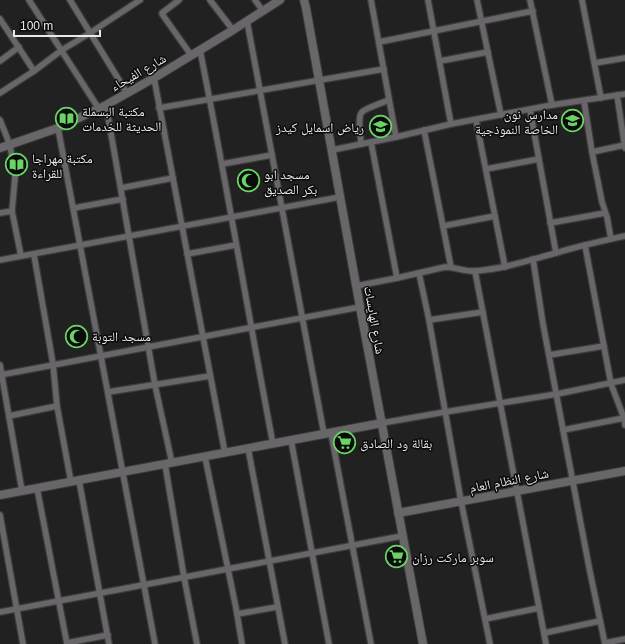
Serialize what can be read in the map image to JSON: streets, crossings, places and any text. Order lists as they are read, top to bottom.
{
  "streets": {
    "street": ["شارع الفيحاء", "شارع الهايسات", "شارع النظام العام"]
  },
  "crossings": [
    ["شارع الهايسات", "شارع النظام العام"]
  ],
  "places": {
    "library": ["مكتبة البسملة الحديثة للخدمات", "مكتبة مهراجا للقراءة"],
    "school or university": ["مدارس نون الخاصة النموذجية", "رياض اسمايل كيدز"],
    "mosque": ["مسجد ابو بكر الصديق", "مسجد التوبة"],
    "supermarket": ["بقالة ود الصادق", "سوبر ماركت رزان"]
  },
  "scale_bar": "100 m"
}
